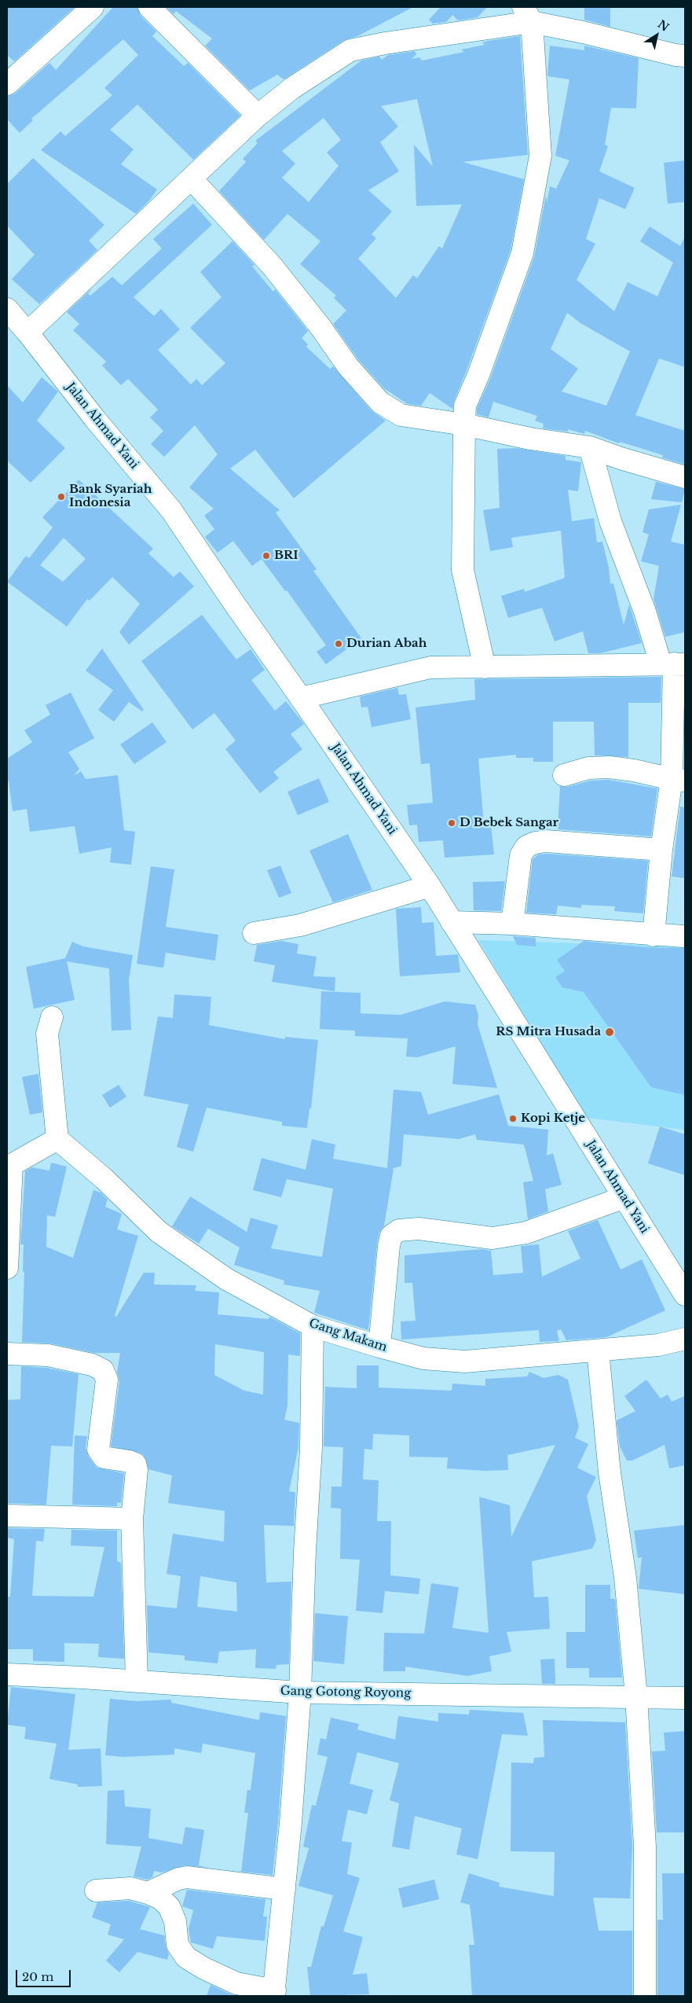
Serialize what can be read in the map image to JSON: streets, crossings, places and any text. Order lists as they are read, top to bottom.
{
  "streets": {
    "main road": ["Jalan Ahmad Yani", "Gang Makam", "Gang Gotong Royong"]
  },
  "places": [
    "Bank Syariah Indonesia",
    "BRI",
    "Durian Abah",
    "D Bebek Sangar",
    "RS Mitra Husada",
    "Kopi Ketje"
  ],
  "scale_bar": "20 m",
  "north": "top right"
}
